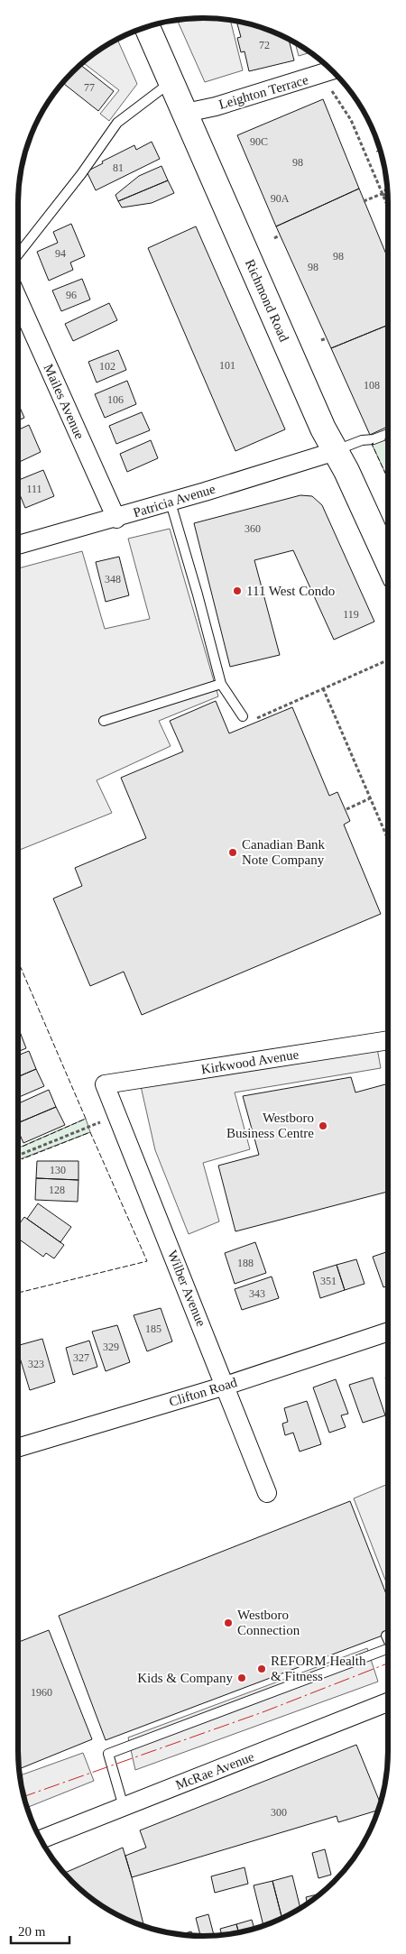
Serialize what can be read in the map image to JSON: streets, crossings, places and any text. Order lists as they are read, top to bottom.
{
  "streets": {
    "main road": ["Richmond Road"],
    "street": [
      "Leighton Terrace",
      "Mailes Avenue",
      "Patricia Avenue",
      "Kirkwood Avenue",
      "Wilber Avenue",
      "Clifton Road",
      "McRae Avenue"
    ]
  },
  "crossings": [
    ["Leighton Terrace", "Richmond Road"],
    ["Richmond Road", "Patricia Avenue"],
    ["Mailes Avenue", "Patricia Avenue"],
    ["Kirkwood Avenue", "Wilber Avenue"],
    ["Wilber Avenue", "Clifton Road"]
  ],
  "places": [
    "111 West Condo",
    "Canadian Bank Note Company",
    "Westboro Business Centre",
    "Westboro Connection",
    "REFORM Health & Fitness",
    "Kids & Company"
  ],
  "house_numbers": [
    "72",
    "77",
    "90C",
    "98",
    "81",
    "90A",
    "94",
    "98",
    "98",
    "96",
    "101",
    "102",
    "108",
    "106",
    "111",
    "360",
    "348",
    "119",
    "130",
    "128",
    "188",
    "351",
    "343",
    "185",
    "329",
    "327",
    "323",
    "1960",
    "300"
  ],
  "scale_bar": "20 m"
}
